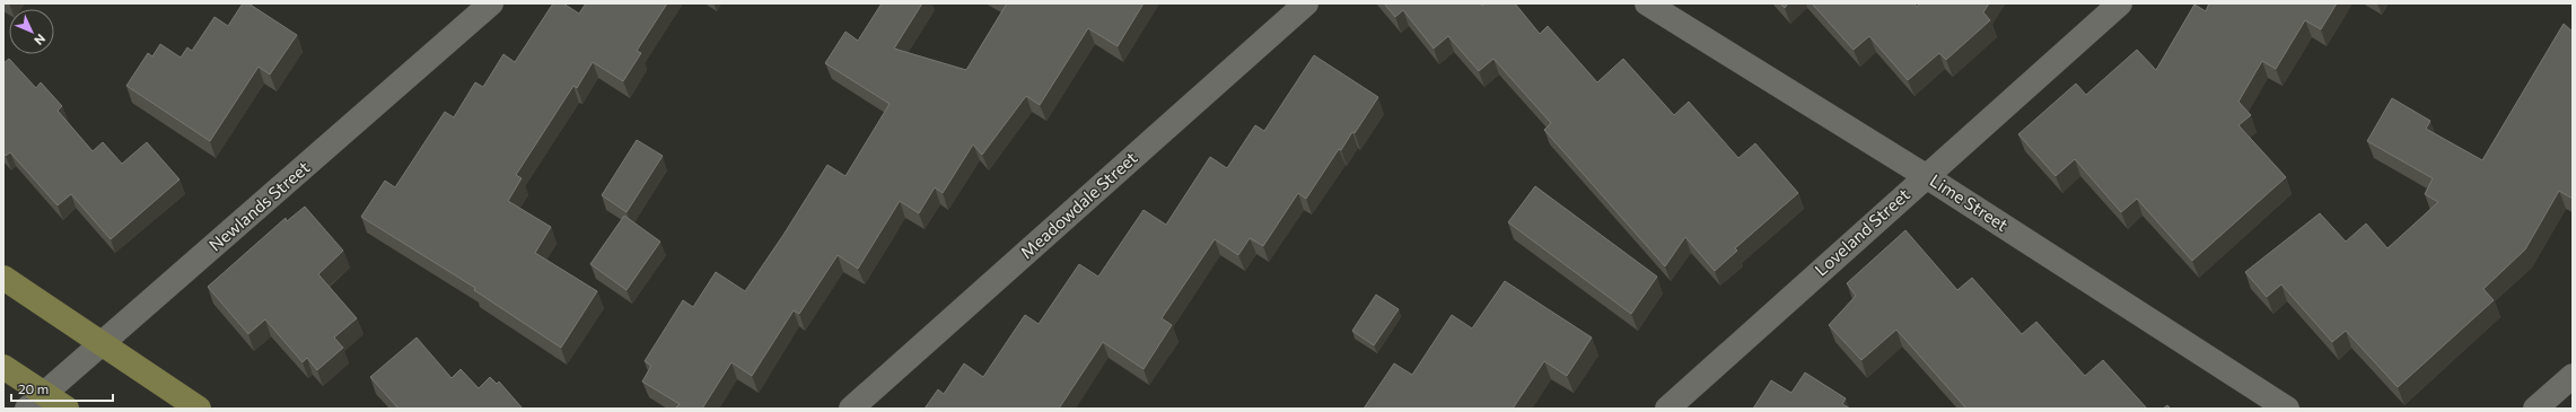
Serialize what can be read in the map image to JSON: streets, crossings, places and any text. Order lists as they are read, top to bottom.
{
  "streets": {
    "street": [
      "Lime Street",
      "Meadowdale Street",
      "Newlands Street",
      "Loveland Street"
    ]
  },
  "crossings": [
    ["Lime Street", "Loveland Street"]
  ],
  "scale_bar": "20 m",
  "north": "bottom right"
}
